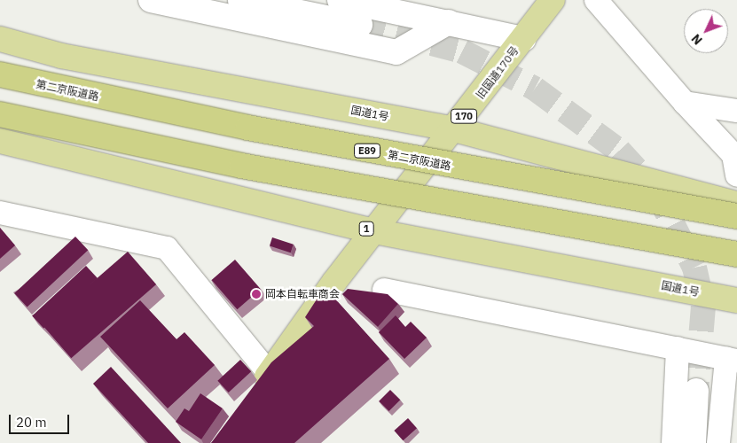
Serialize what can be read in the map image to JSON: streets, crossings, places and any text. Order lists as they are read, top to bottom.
{
  "streets": {
    "highway": [
      "旧国道170号",
      "第二京阪道路",
      "国道1号",
      "170",
      "E89",
      "1"
    ]
  },
  "crossings": [
    ["旧国道170号", "国道1号"]
  ],
  "places": ["岡本自転車商会"],
  "scale_bar": "20 m",
  "north": "bottom left"
}
